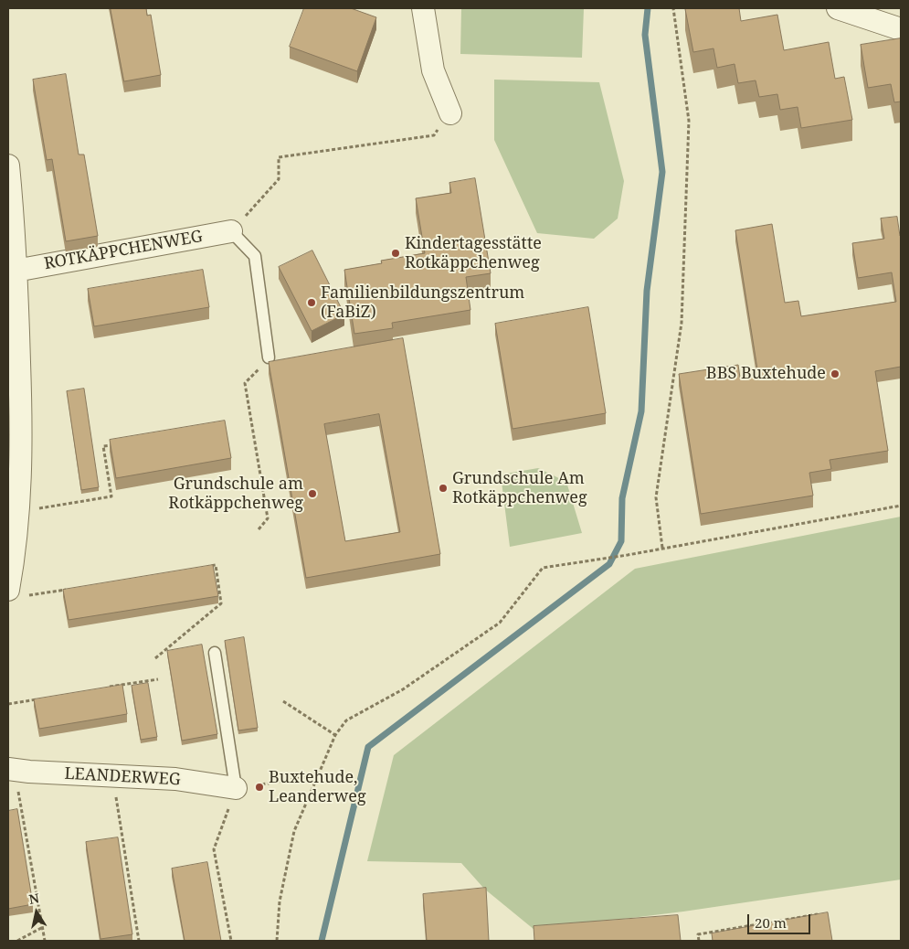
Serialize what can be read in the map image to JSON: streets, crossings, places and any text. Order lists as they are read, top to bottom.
{
  "streets": {
    "street": ["ROTKÄPPCHENWEG", "LEANDERWEG"]
  },
  "places": [
    "Kindertagesstätte Rotkäppchenweg",
    "Familienbildungszentrum (FaBiZ)",
    "BBS Buxtehude",
    "Grundschule Am Rotkäppchenweg",
    "Grundschule am Rotkäppchenweg",
    "Buxtehude, Leanderweg"
  ],
  "scale_bar": "20 m",
  "north": "top"
}
